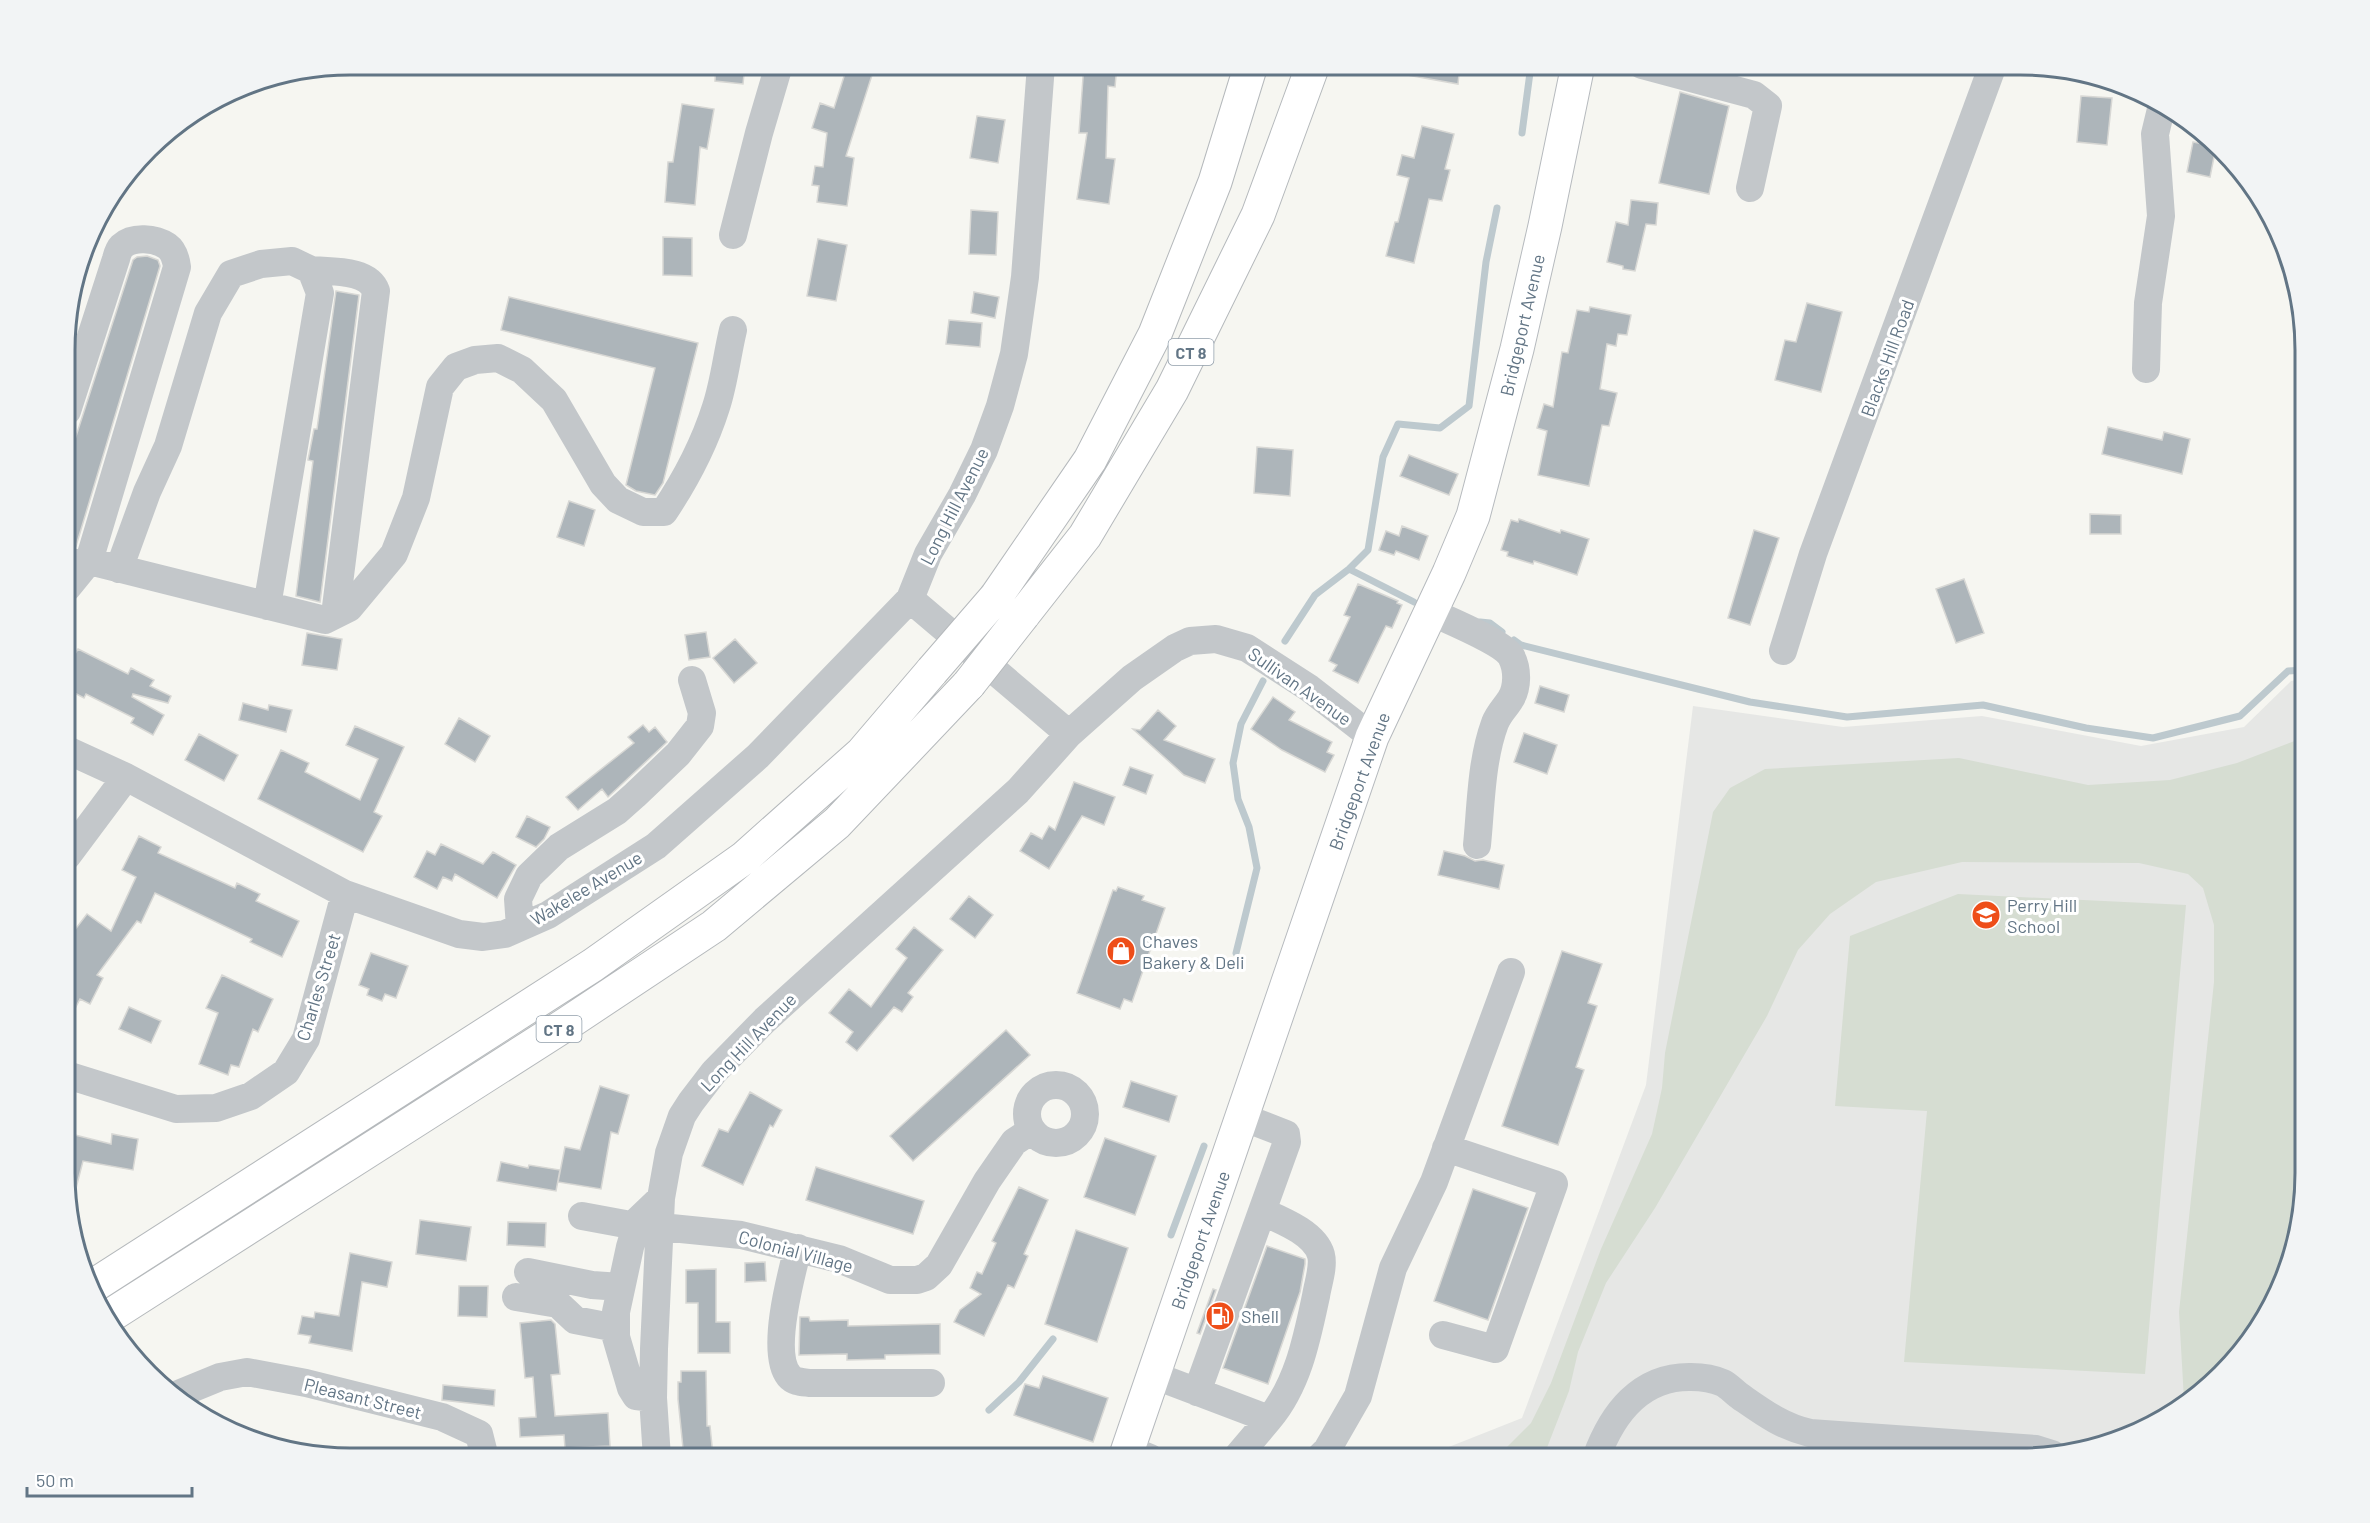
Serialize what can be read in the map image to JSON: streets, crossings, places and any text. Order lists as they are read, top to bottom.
{
  "streets": {
    "main road": ["Bridgeport Avenue", "CT 8"],
    "street": [
      "Blacks Hill Road",
      "Long Hill Avenue",
      "Sullivan Avenue",
      "Wakelee Avenue",
      "Charles Street",
      "Colonial Village",
      "Pleasant Street"
    ]
  },
  "crossings": [
    ["Bridgeport Avenue", "Sullivan Avenue"],
    ["Long Hill Avenue", "Sullivan Avenue"],
    ["Long Hill Avenue", "Wakelee Avenue"],
    ["Long Hill Avenue", "Colonial Village"],
    ["Wakelee Avenue", "Charles Street"]
  ],
  "places": {
    "school or university": ["Perry Hill School"],
    "shop": ["Chaves Bakery & Deli"],
    "fuel station": ["Shell"]
  },
  "scale_bar": "50 m"
}
